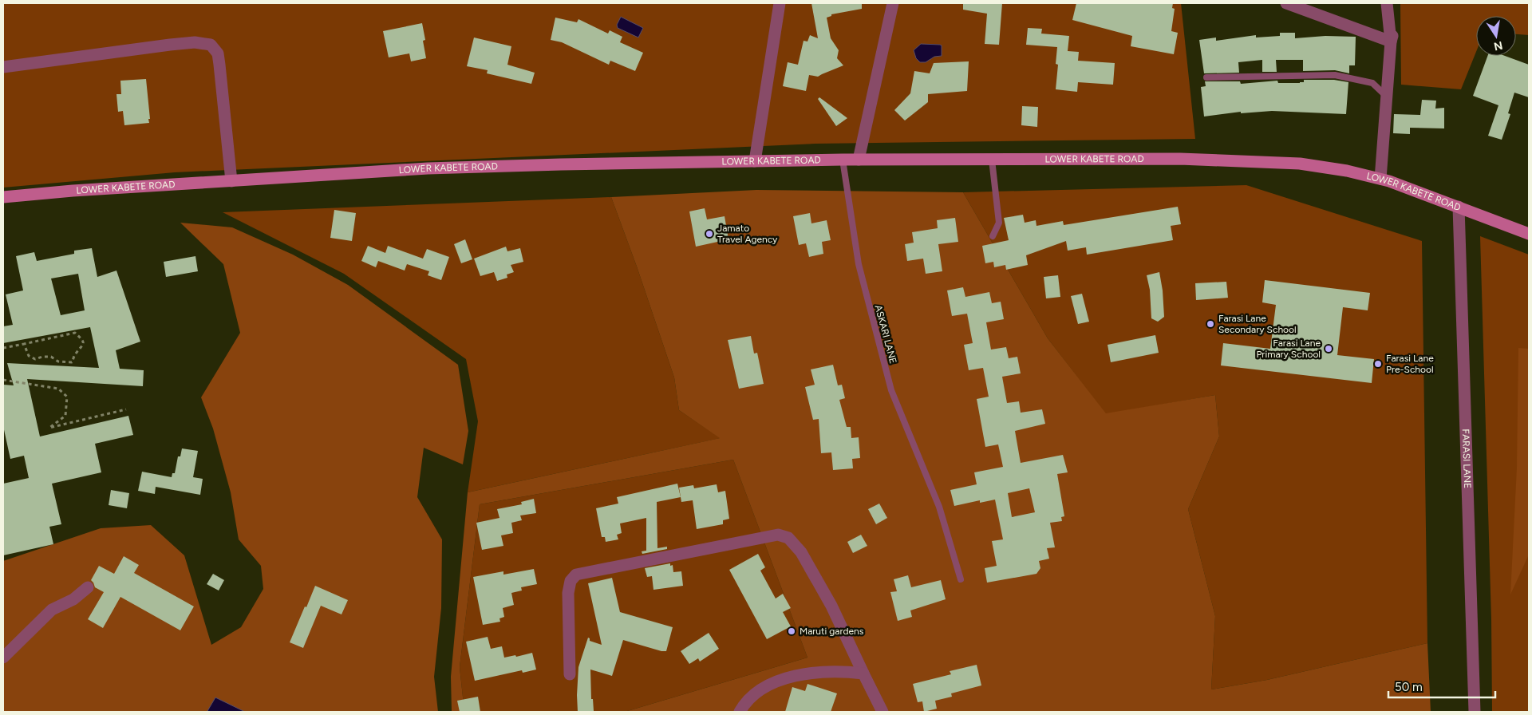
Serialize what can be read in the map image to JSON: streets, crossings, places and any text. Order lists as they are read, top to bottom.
{
  "streets": {
    "main road": ["LOWER KABETE ROAD"],
    "street": ["FARASI LANE"],
    "lane": ["ASKARI LANE"]
  },
  "crossings": [
    ["LOWER KABETE ROAD", "ASKARI LANE"],
    ["LOWER KABETE ROAD", "FARASI LANE"]
  ],
  "places": [
    "Jamato Travel Agency",
    "Farasi Lane Secondary School",
    "Farasi Lane Primary School",
    "Farasi Lane Pre-School",
    "Maruti gardens"
  ],
  "scale_bar": "50 m",
  "north": "bottom"
}
